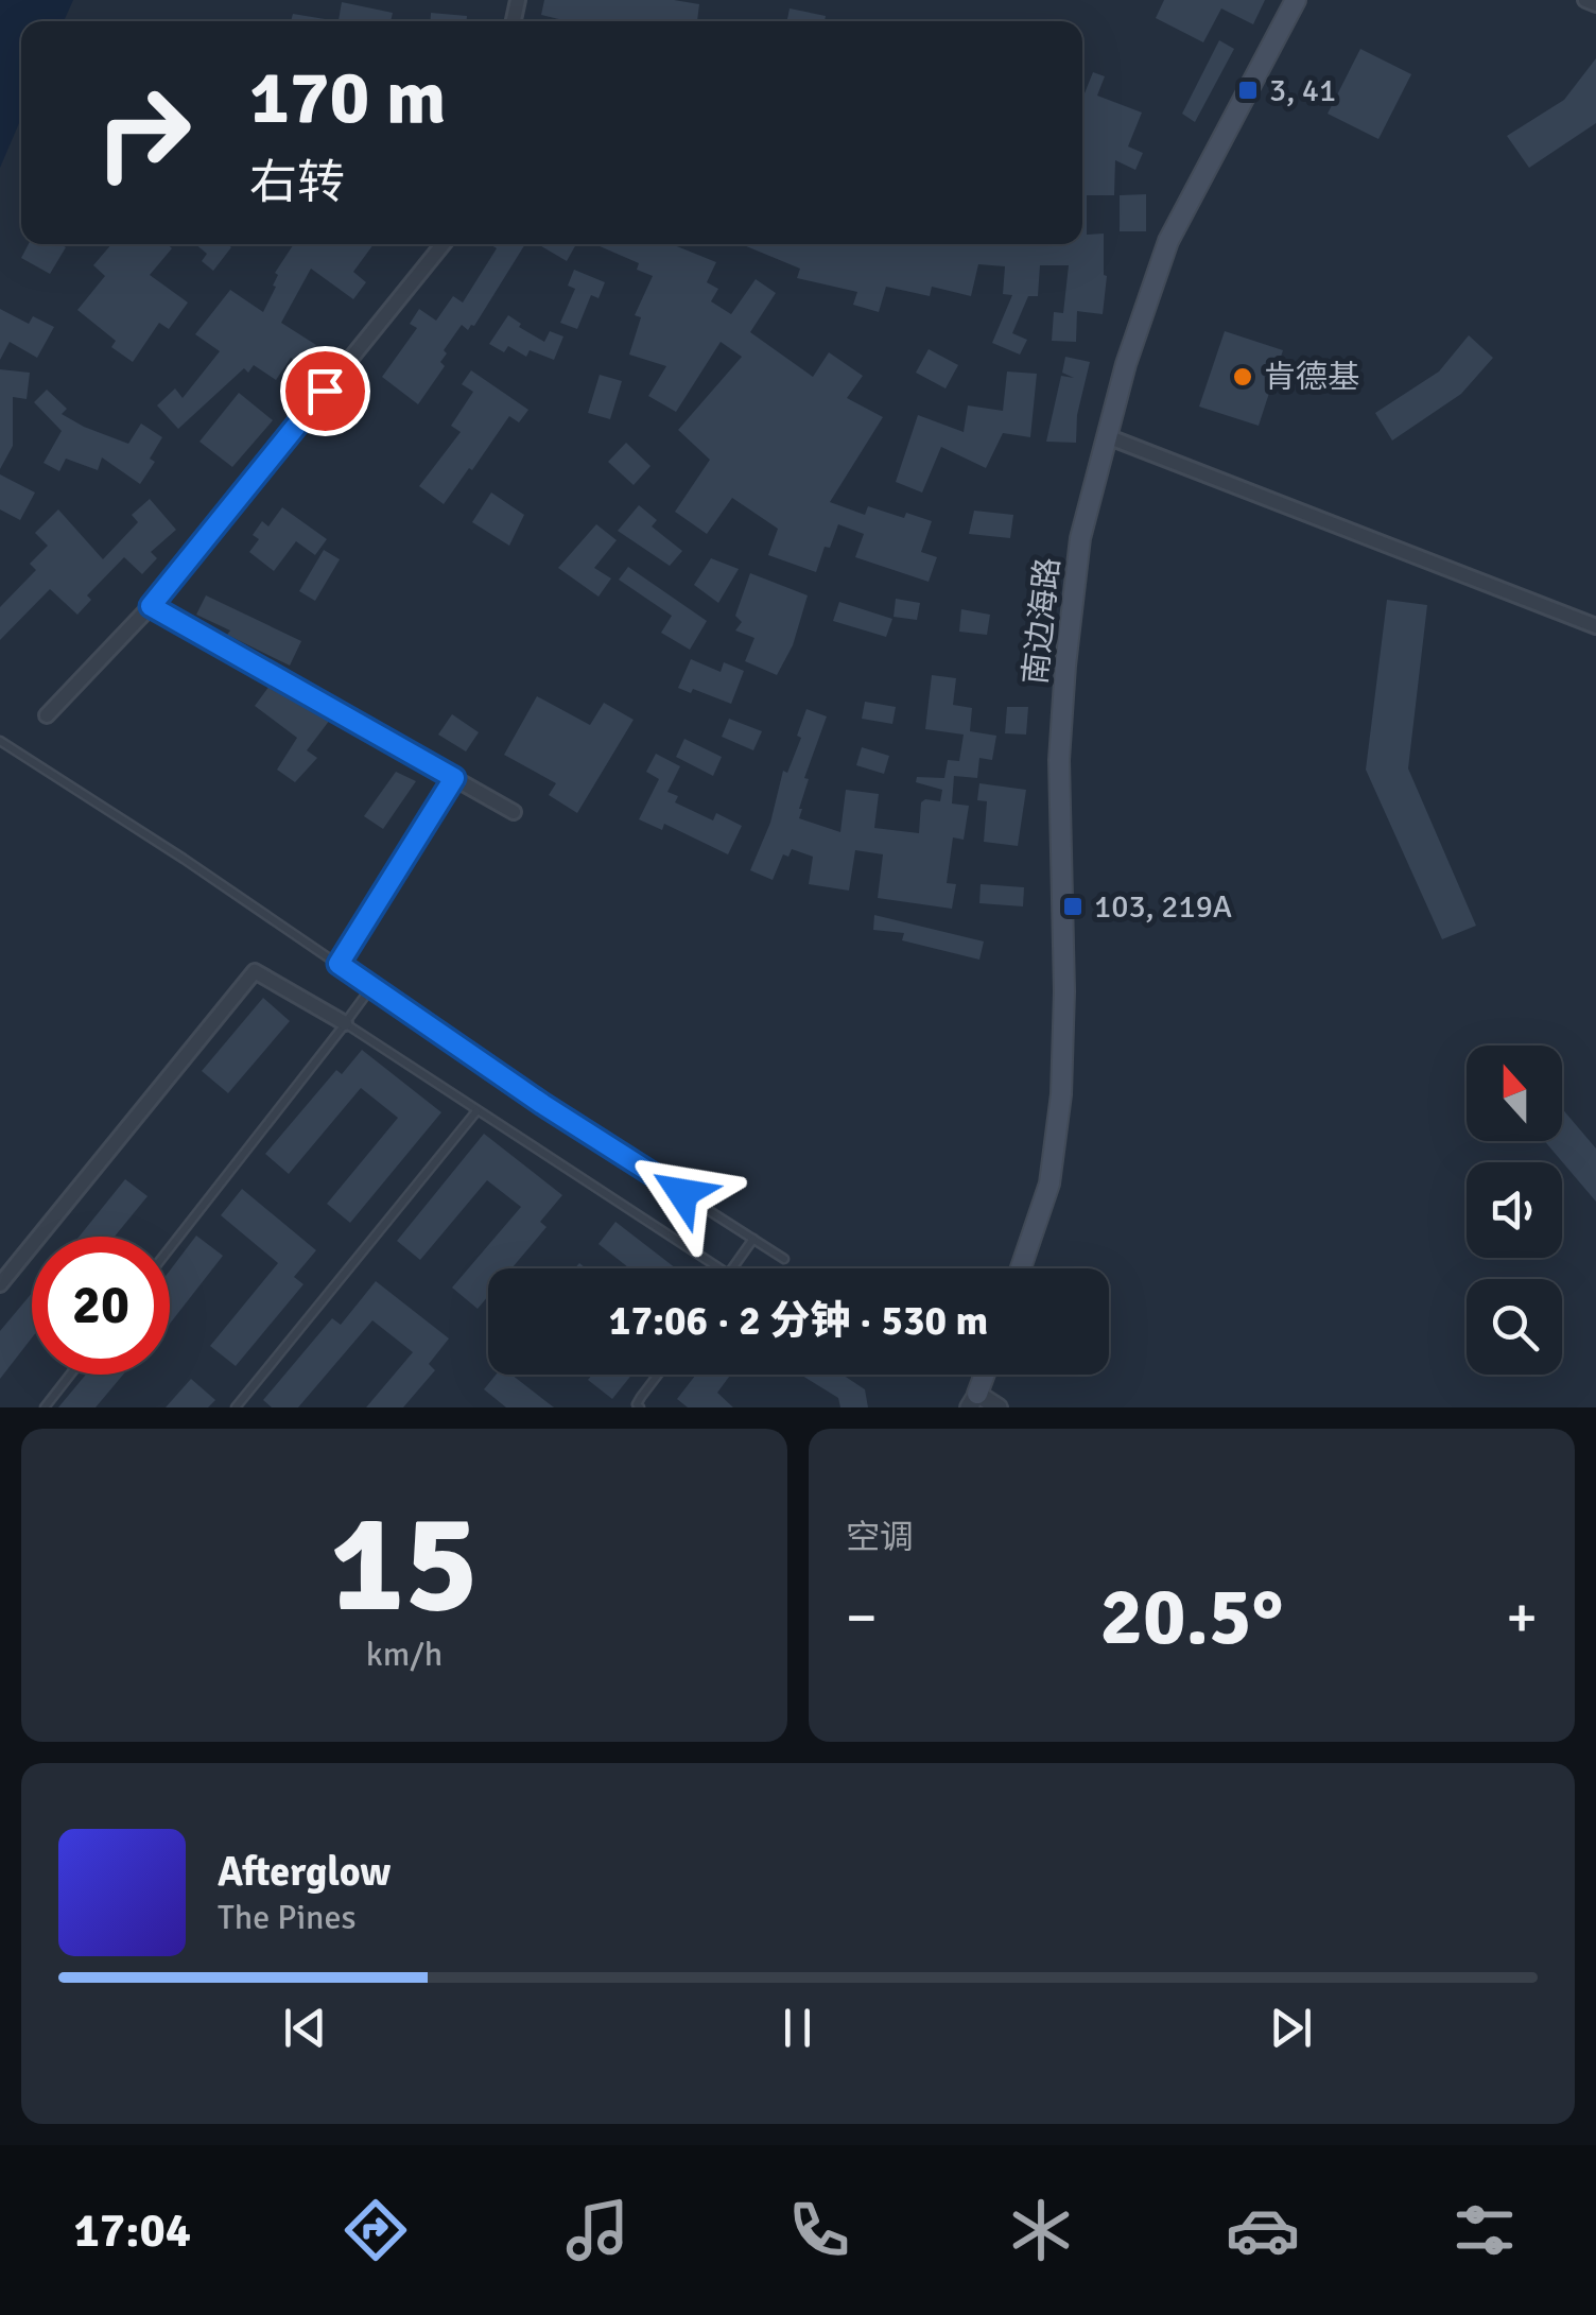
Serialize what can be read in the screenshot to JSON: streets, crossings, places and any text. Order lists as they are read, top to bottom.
{
  "streets": {
    "main road": ["南边海路"]
  },
  "places": {
    "transit": ["3, 41", "103, 219A"],
    "other": ["肯德基"]
  },
  "north": "top",
  "page": {
    "turn": ["170 m", "右转"],
    "limit": "20",
    "trip": "17:06 · 2 分钟 · 530 m",
    "tile": [
      ["15", "km/h"],
      "空调"
    ],
    "heat": ["−", "20.5°", "+"],
    "song": ["Afterglow", "The Pines"],
    "tabs": "17:04"
  }
}
